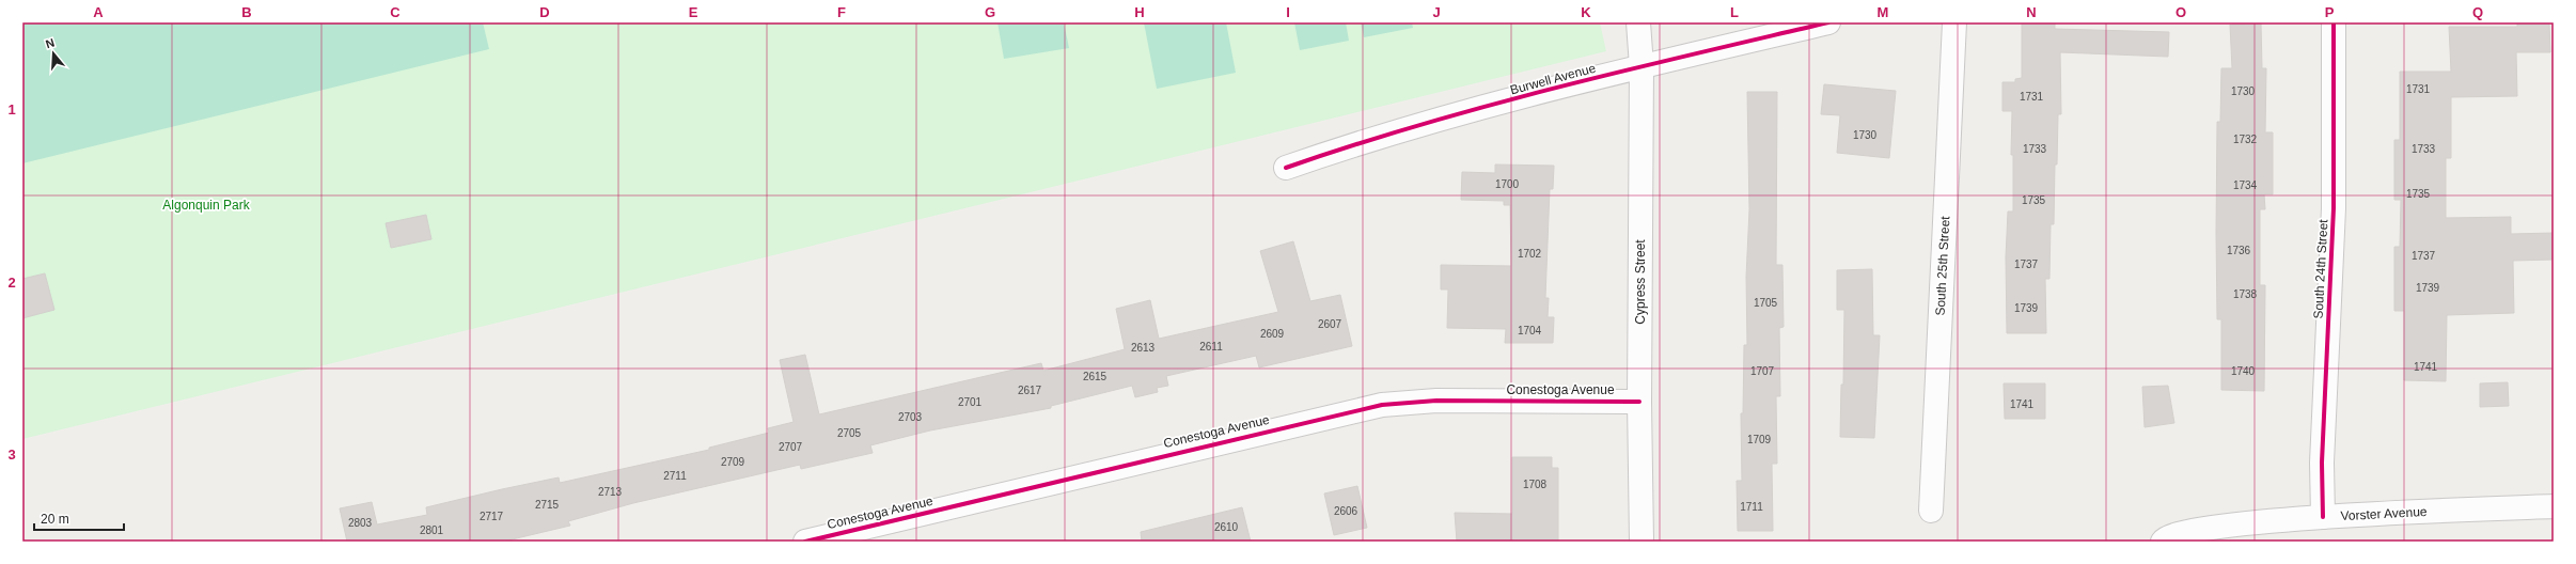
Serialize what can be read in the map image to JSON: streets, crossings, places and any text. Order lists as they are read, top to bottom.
{
  "streets": {
    "street": [
      "Burwell Avenue",
      "South 25th Street",
      "South 24th Street",
      "Cypress Street",
      "Conestoga Avenue",
      "Vorster Avenue"
    ]
  },
  "crossings": [
    ["Burwell Avenue", "Cypress Street"],
    ["South 24th Street", "Vorster Avenue"],
    ["Cypress Street", "Conestoga Avenue"]
  ],
  "parks": ["Algonquin Park"],
  "house_numbers": [
    "1731",
    "1730",
    "1731",
    "1730",
    "1732",
    "1733",
    "1733",
    "1700",
    "1734",
    "1735",
    "1735",
    "1736",
    "1702",
    "1737",
    "1737",
    "1739",
    "1738",
    "1705",
    "1739",
    "2607",
    "1704",
    "2609",
    "2611",
    "2613",
    "1741",
    "1707",
    "1740",
    "2615",
    "2617",
    "2701",
    "1741",
    "2703",
    "2705",
    "1709",
    "2707",
    "2709",
    "2711",
    "1708",
    "2713",
    "2715",
    "1711",
    "2606",
    "2717",
    "2803",
    "2610",
    "2801"
  ],
  "scale_bar": "20 m",
  "north": "top",
  "grid": {
    "columns": [
      "A",
      "B",
      "C",
      "D",
      "E",
      "F",
      "G",
      "H",
      "I",
      "J",
      "K",
      "L",
      "M",
      "N",
      "O",
      "P",
      "Q"
    ],
    "rows": ["1", "2", "3"]
  }
}
